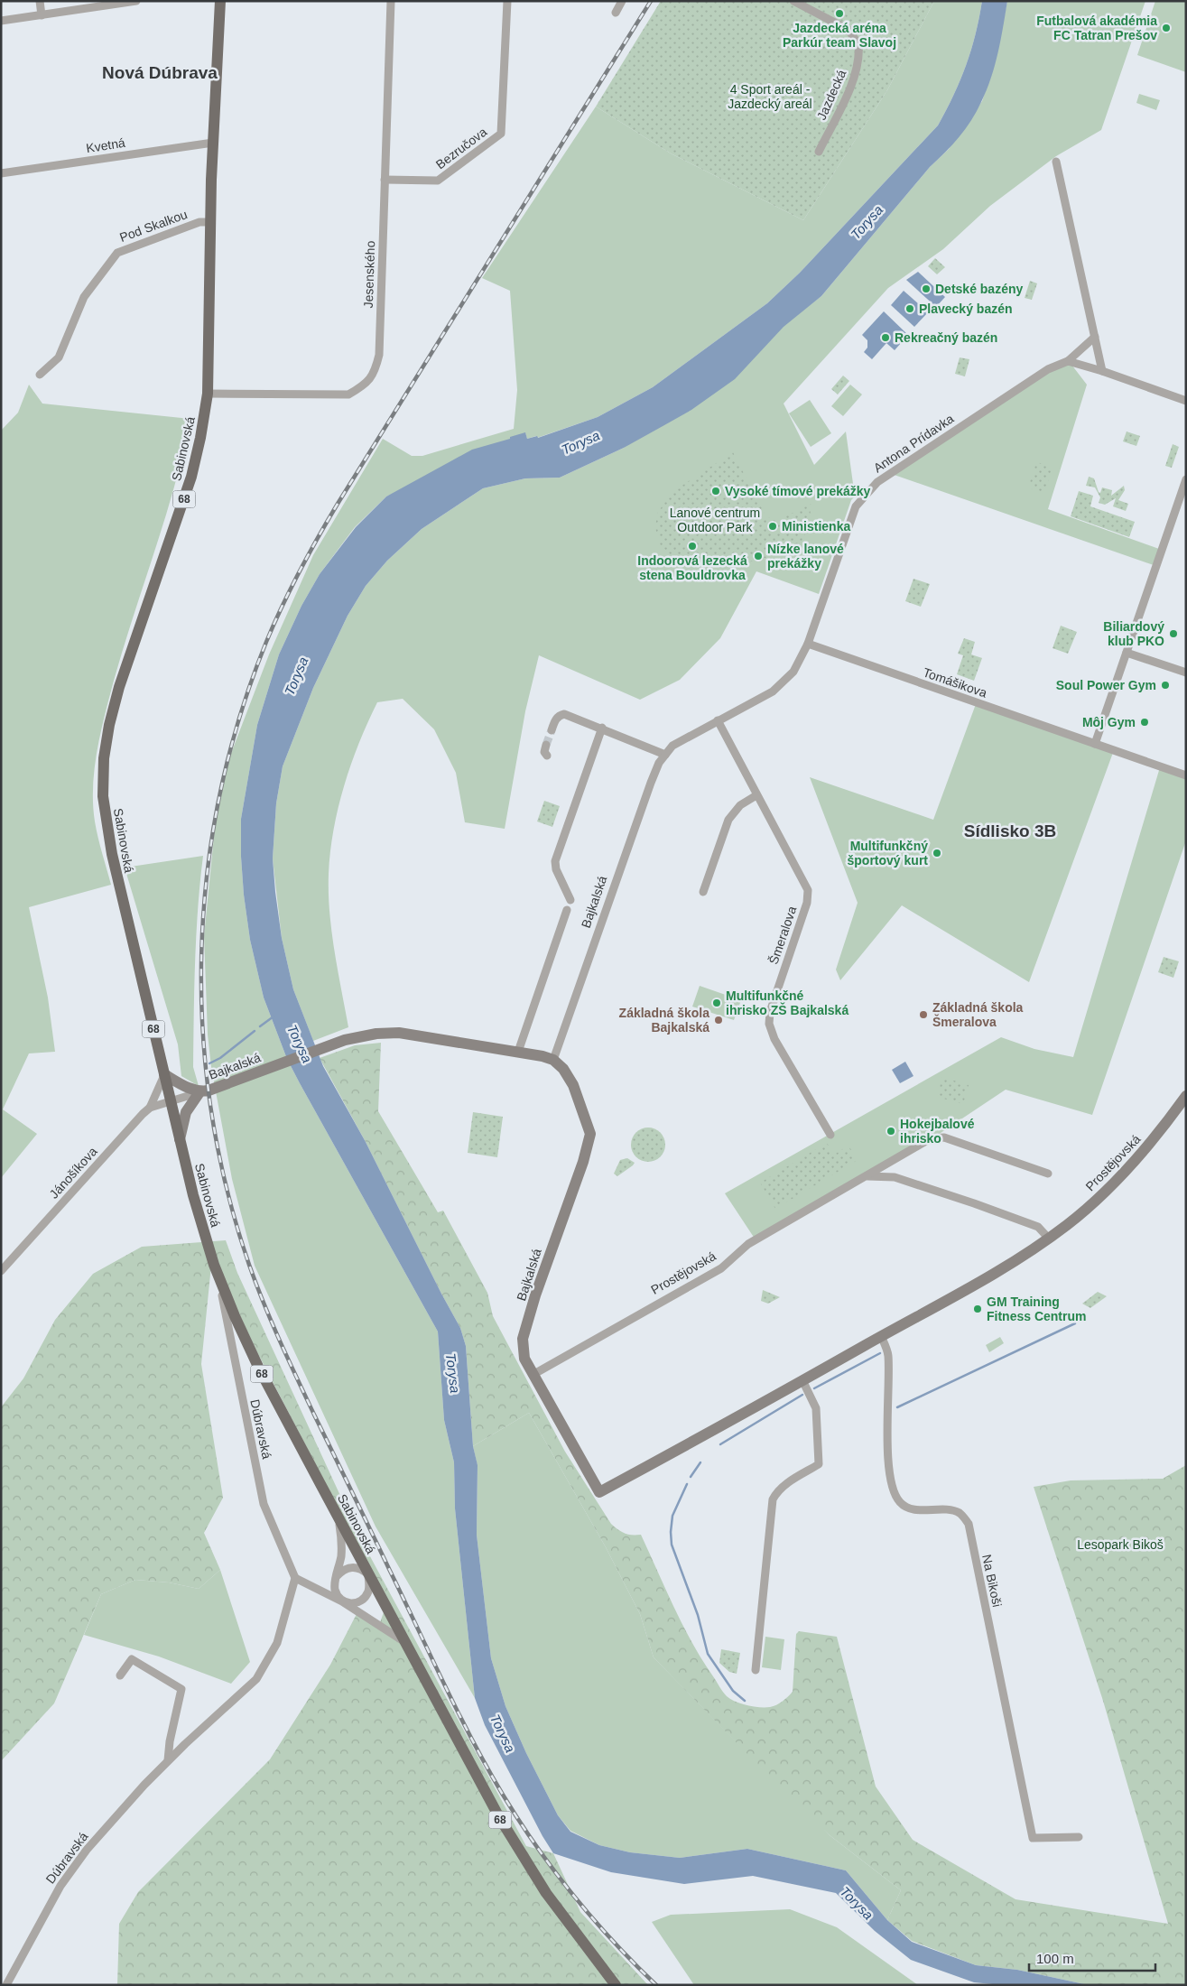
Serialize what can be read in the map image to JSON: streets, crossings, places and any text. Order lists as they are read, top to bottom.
{
  "streets": {
    "main road": ["Sabinovská", "68"],
    "street": [
      "Jazdecká",
      "Kvetná",
      "Bezručova",
      "Pod Skalkou",
      "Jesenského",
      "Antona Prídavka",
      "Tomášikova",
      "Bajkalská",
      "Šmeralova",
      "Prostějovská",
      "Jánošíkova",
      "Dúbravská",
      "Na Bikoši"
    ]
  },
  "crossings": [
    ["Kvetná", "Sabinovská"],
    ["Bezručova", "Jesenského"],
    ["Pod Skalkou", "Sabinovská"],
    ["Jesenského", "Sabinovská"],
    ["Antona Prídavka", "Tomášikova"],
    ["Antona Prídavka", "Bajkalská"],
    ["Sabinovská", "68"],
    ["Sabinovská", "Bajkalská"],
    ["Sabinovská", "Dúbravská"],
    ["Tomášikova", "Bajkalská"],
    ["Bajkalská", "Šmeralova"],
    ["Bajkalská", "Prostějovská"],
    ["Prostějovská", "Na Bikoši"]
  ],
  "districts": ["Nová Dúbrava", "Sídlisko 3B"],
  "water": ["Torysa"],
  "parks": ["4 Sport areál - Jazdecký areál", "Lanové centrum Outdoor Park", "Lesopark Bikoš"],
  "places": [
    "Jazdecká aréna Parkúr team Slavoj",
    "Futbalová akadémia FC Tatran Prešov",
    "Detské bazény",
    "Plavecký bazén",
    "Rekreačný bazén",
    "Vysoké tímové prekážky",
    "Ministienka",
    "Indoorová lezecká stena Bouldrovka",
    "Nízke lanové prekážky",
    "Biliardový klub PKO",
    "Soul Power Gym",
    "Môj Gym",
    "Multifunkčný športový kurt",
    "Multifunkčné ihrisko ZŠ Bajkalská",
    "Základná škola Šmeralova",
    "Základná škola Bajkalská",
    "Hokejbalové ihrisko",
    "GM Training Fitness Centrum"
  ],
  "scale_bar": "100 m"
}
